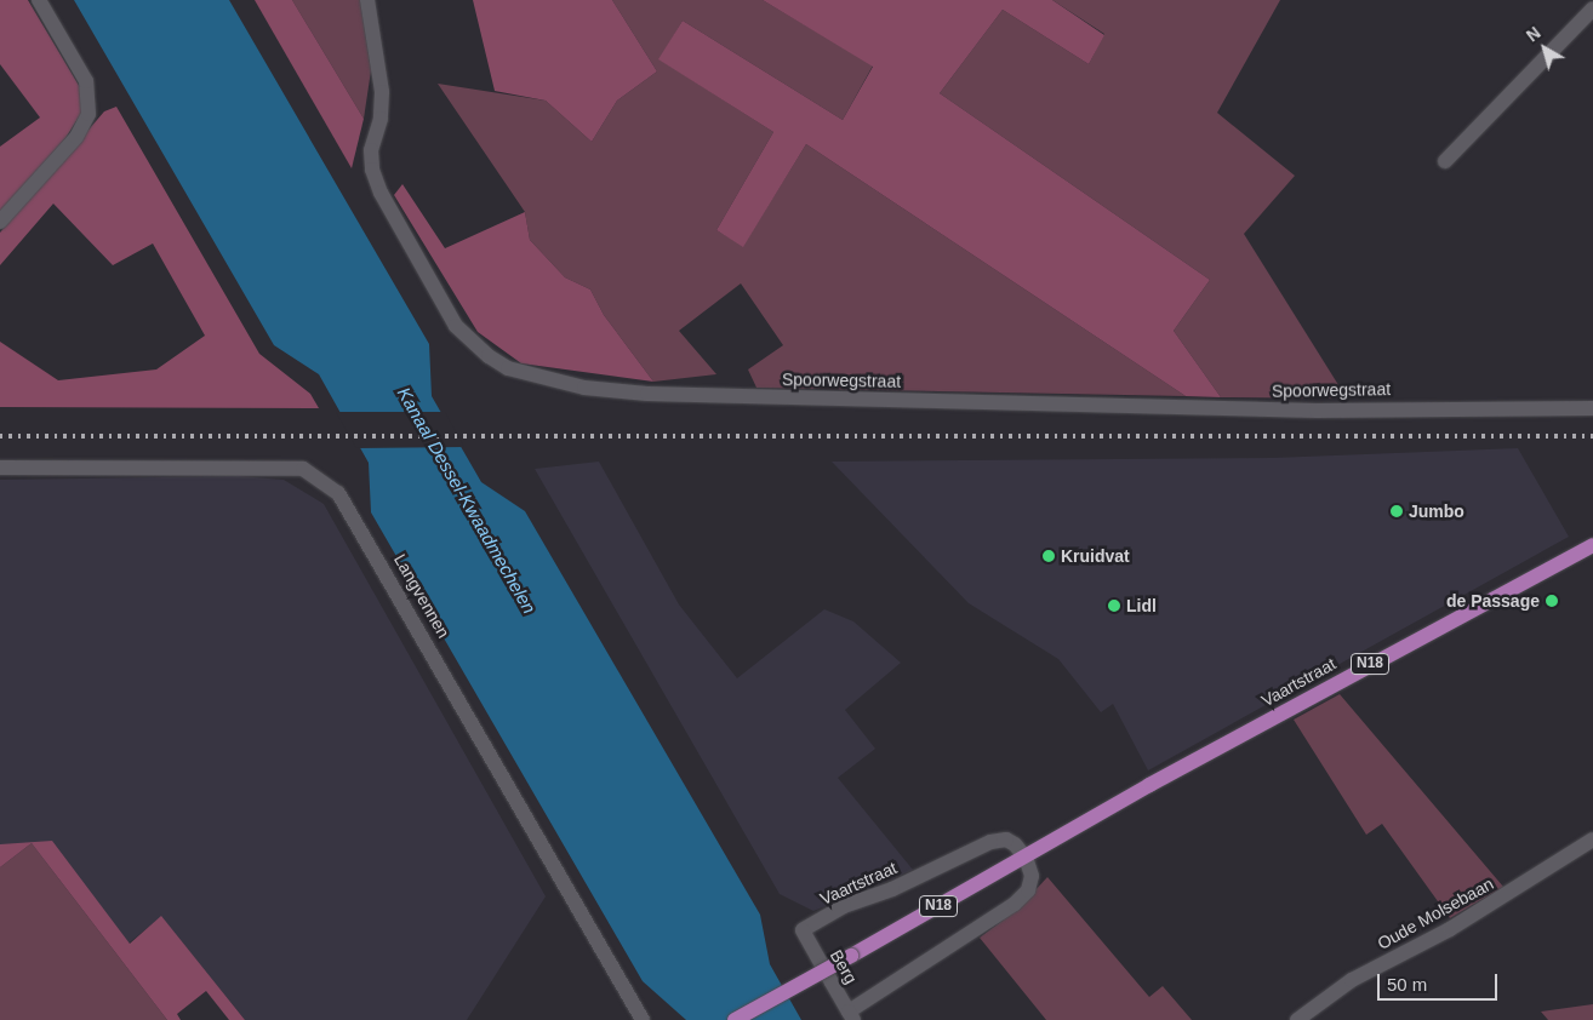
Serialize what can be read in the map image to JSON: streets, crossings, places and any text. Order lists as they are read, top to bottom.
{
  "streets": {
    "main road": ["N18", "Vaartstraat"],
    "street": [
      "Spoorwegstraat",
      "Langvennen",
      "Oude Molsebaan",
      "Berg"
    ]
  },
  "crossings": [
    ["Vaartstraat", "Berg"]
  ],
  "water": ["Kanaal Dessel-Kwaadmechelen"],
  "places": [
    "Jumbo",
    "Kruidvat",
    "de Passage",
    "Lidl"
  ],
  "scale_bar": "50 m",
  "north": "top left"
}
